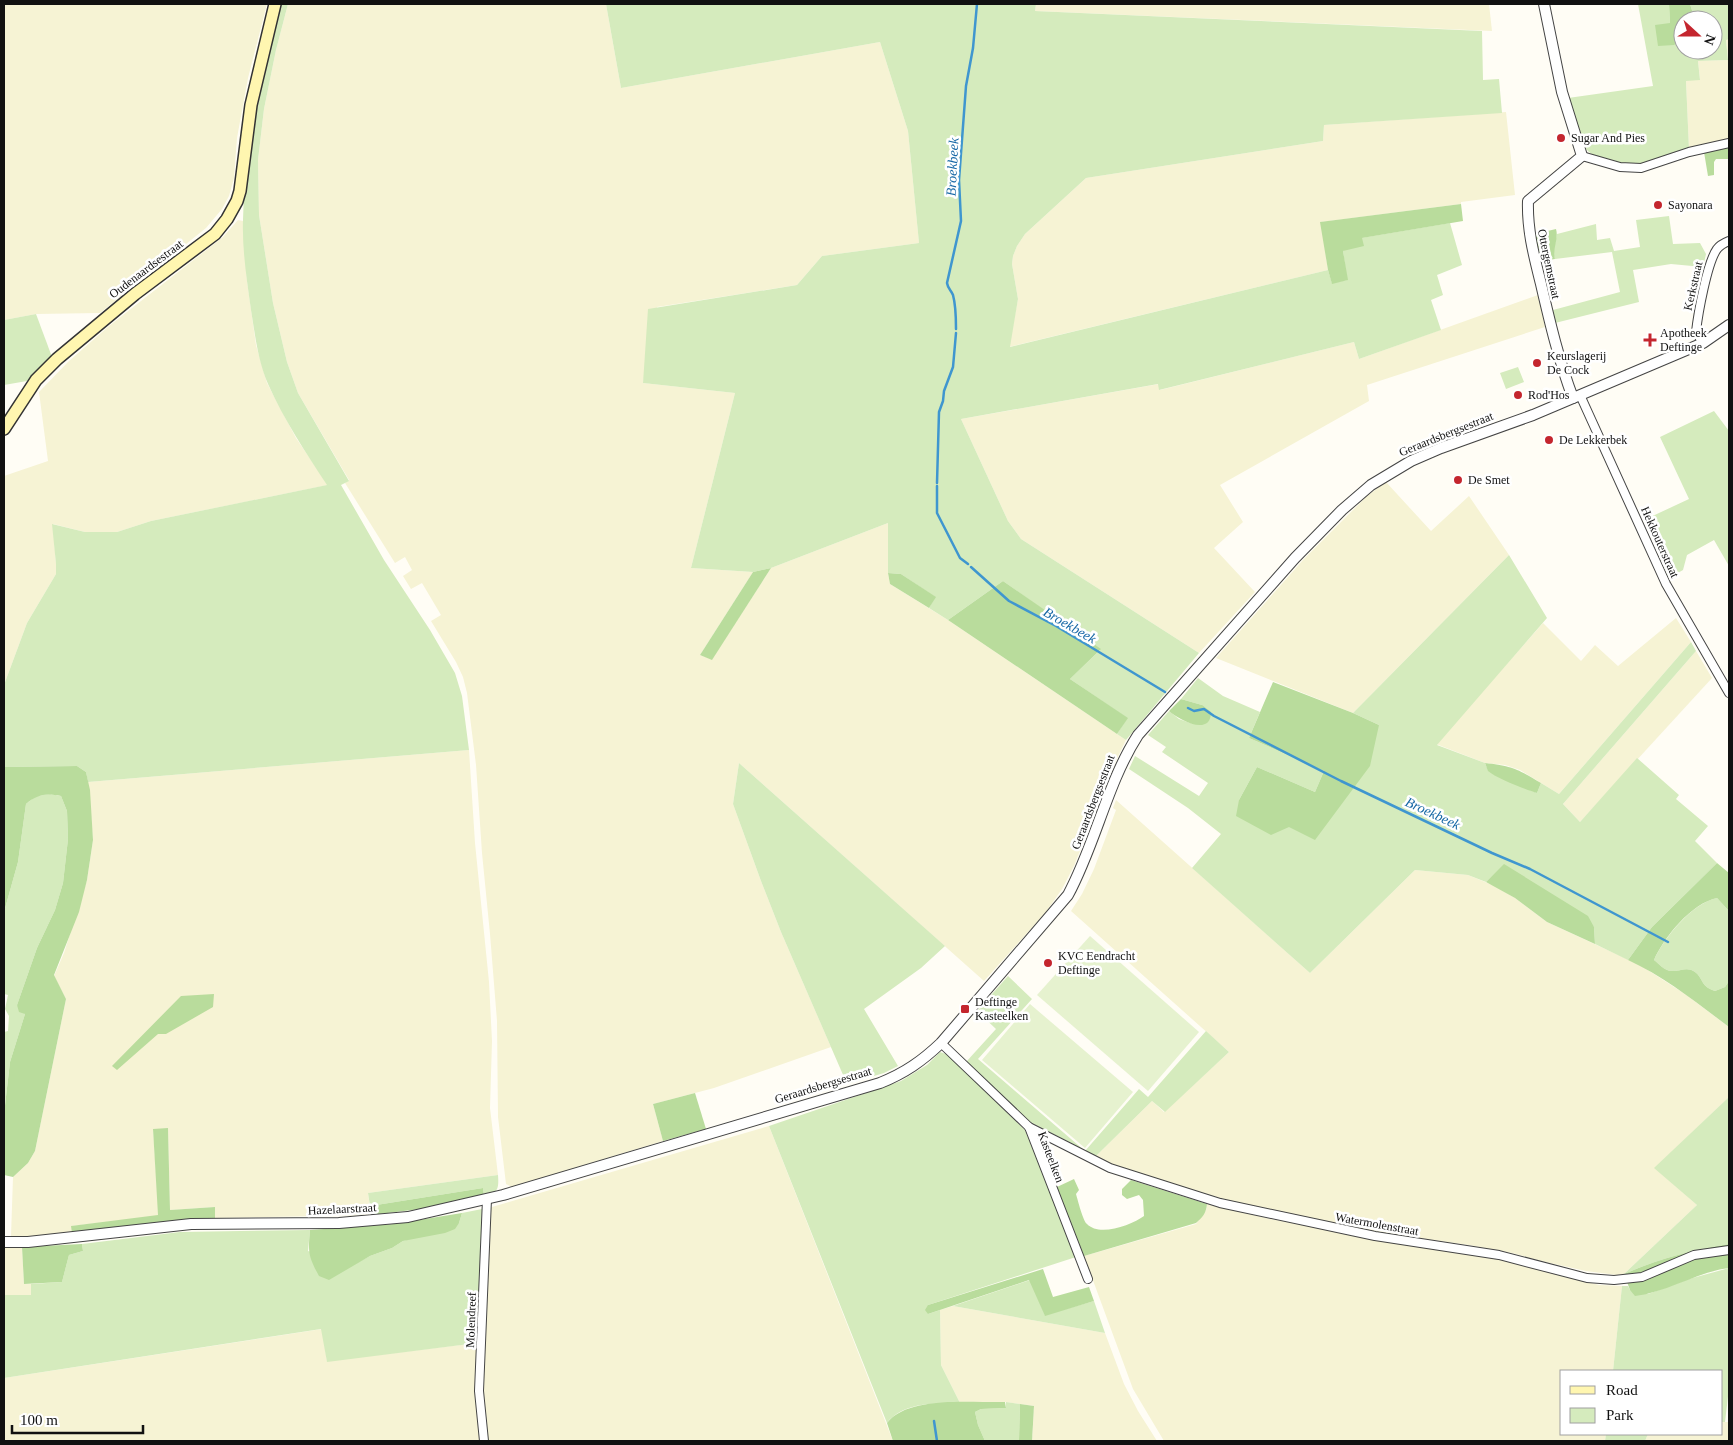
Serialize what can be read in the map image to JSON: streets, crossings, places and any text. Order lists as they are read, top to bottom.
{
  "streets": {
    "main road": ["Oudenaardsestraat"],
    "street": [
      "Ottergemstraat",
      "Kerkstraat",
      "Geraardsbergsestraat",
      "Hekkouterstraat",
      "Kasteelken",
      "Hazelaarstraat",
      "Watermolenstraat",
      "Molendreef"
    ]
  },
  "crossings": [
    ["Ottergemstraat", "Geraardsbergsestraat"],
    ["Ottergemstraat", "Hekkouterstraat"],
    ["Geraardsbergsestraat", "Hekkouterstraat"],
    ["Geraardsbergsestraat", "Kasteelken"],
    ["Geraardsbergsestraat", "Hazelaarstraat"],
    ["Kasteelken", "Watermolenstraat"],
    ["Hazelaarstraat", "Molendreef"]
  ],
  "water": ["Broekbeek"],
  "places": {
    "other": [
      "Sugar And Pies",
      "Sayonara",
      "Keurslagerij De Cock",
      "Rod'Hos",
      "De Lekkerbek",
      "De Smet",
      "KVC Eendracht Deftinge"
    ],
    "health": ["Apotheek Deftinge"],
    "transit": ["Deftinge Kasteelken"]
  },
  "legend": ["Road", "Park"],
  "scale_bar": "100 m",
  "north": "right"
}
